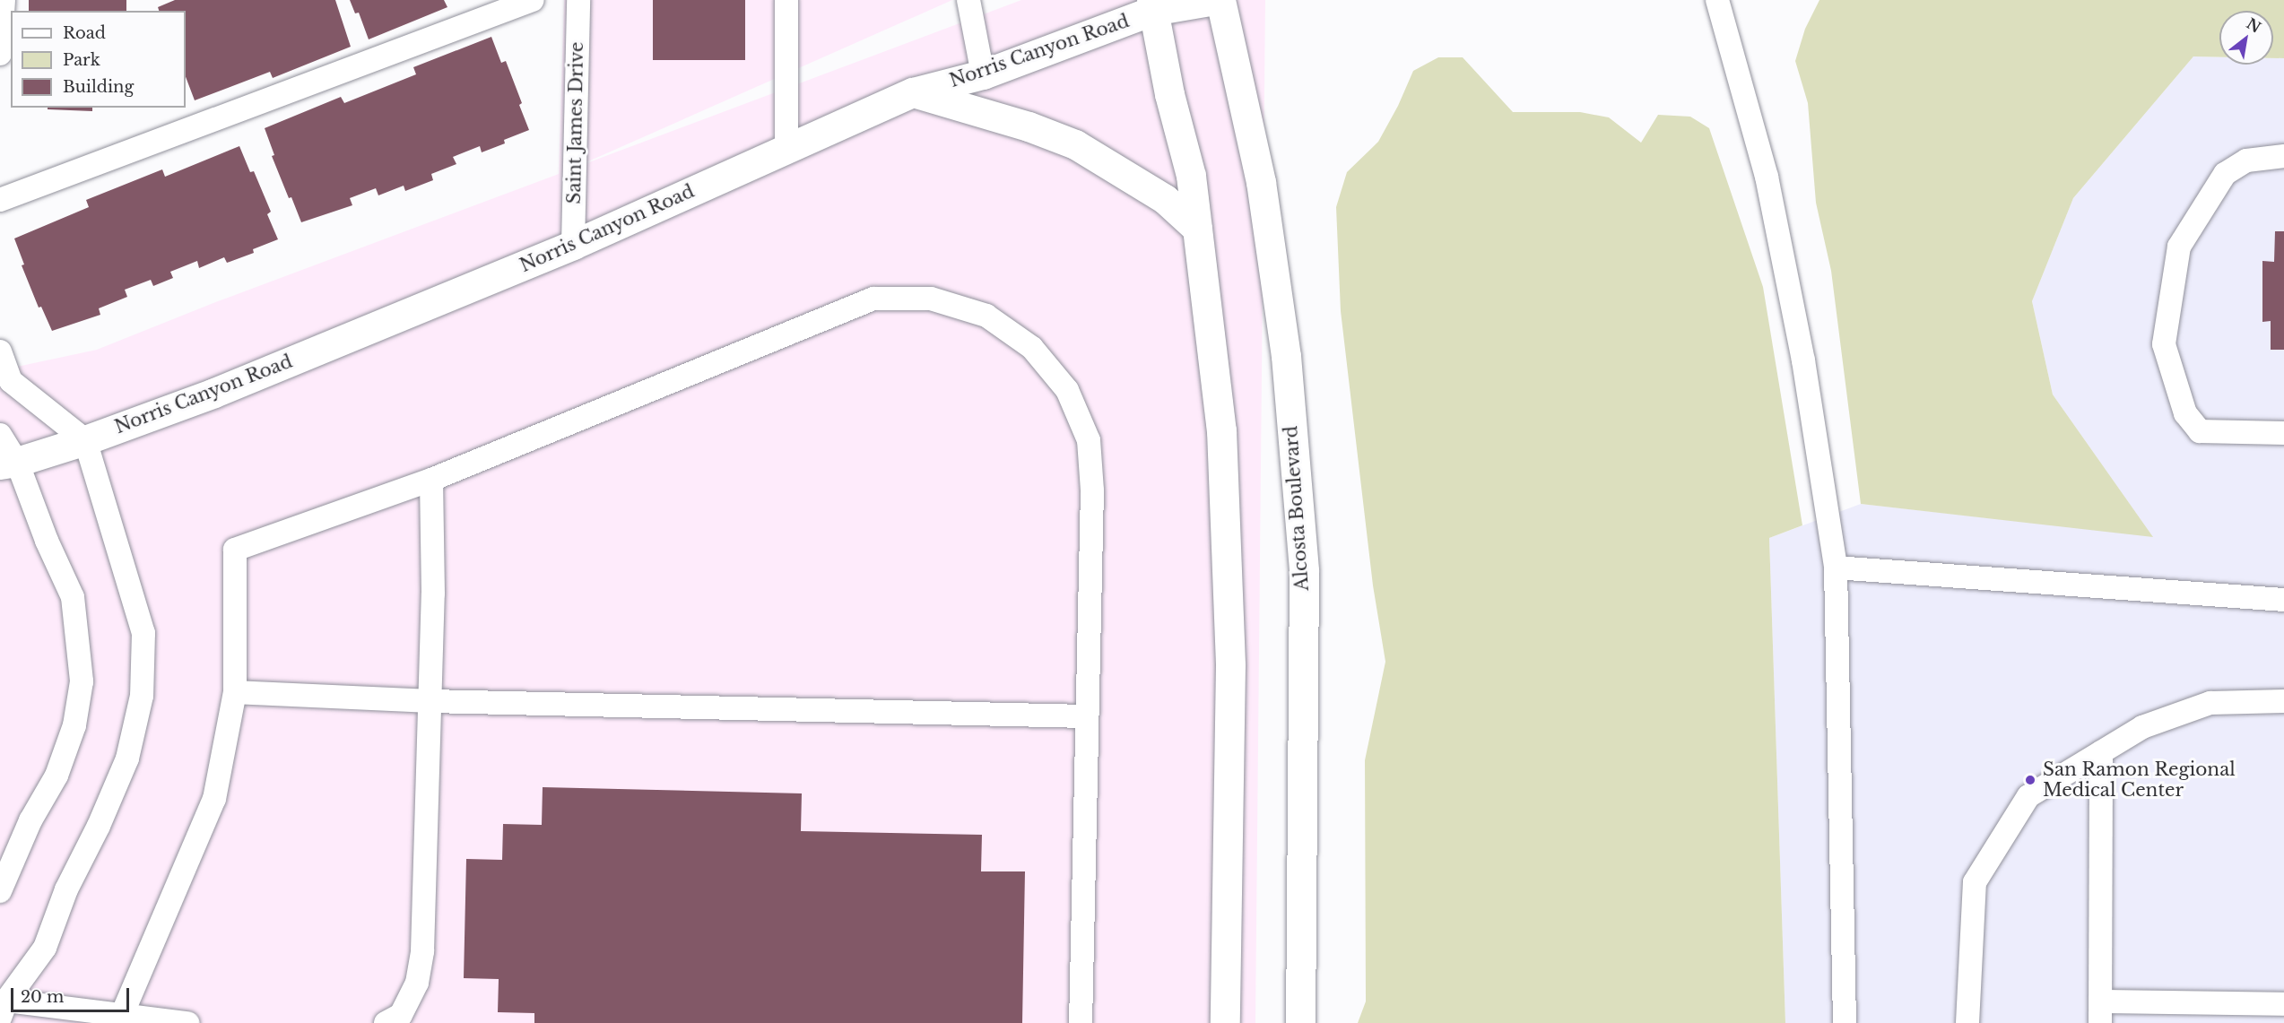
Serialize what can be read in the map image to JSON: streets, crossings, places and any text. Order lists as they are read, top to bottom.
{
  "streets": {
    "main road": ["Norris Canyon Road", "Alcosta Boulevard"],
    "lane": ["Saint James Drive"]
  },
  "crossings": [
    ["Norris Canyon Road", "Saint James Drive"]
  ],
  "places": ["San Ramon Regional Medical Center"],
  "legend": ["Road", "Park", "Building"],
  "scale_bar": "20 m",
  "north": "top right"
}
